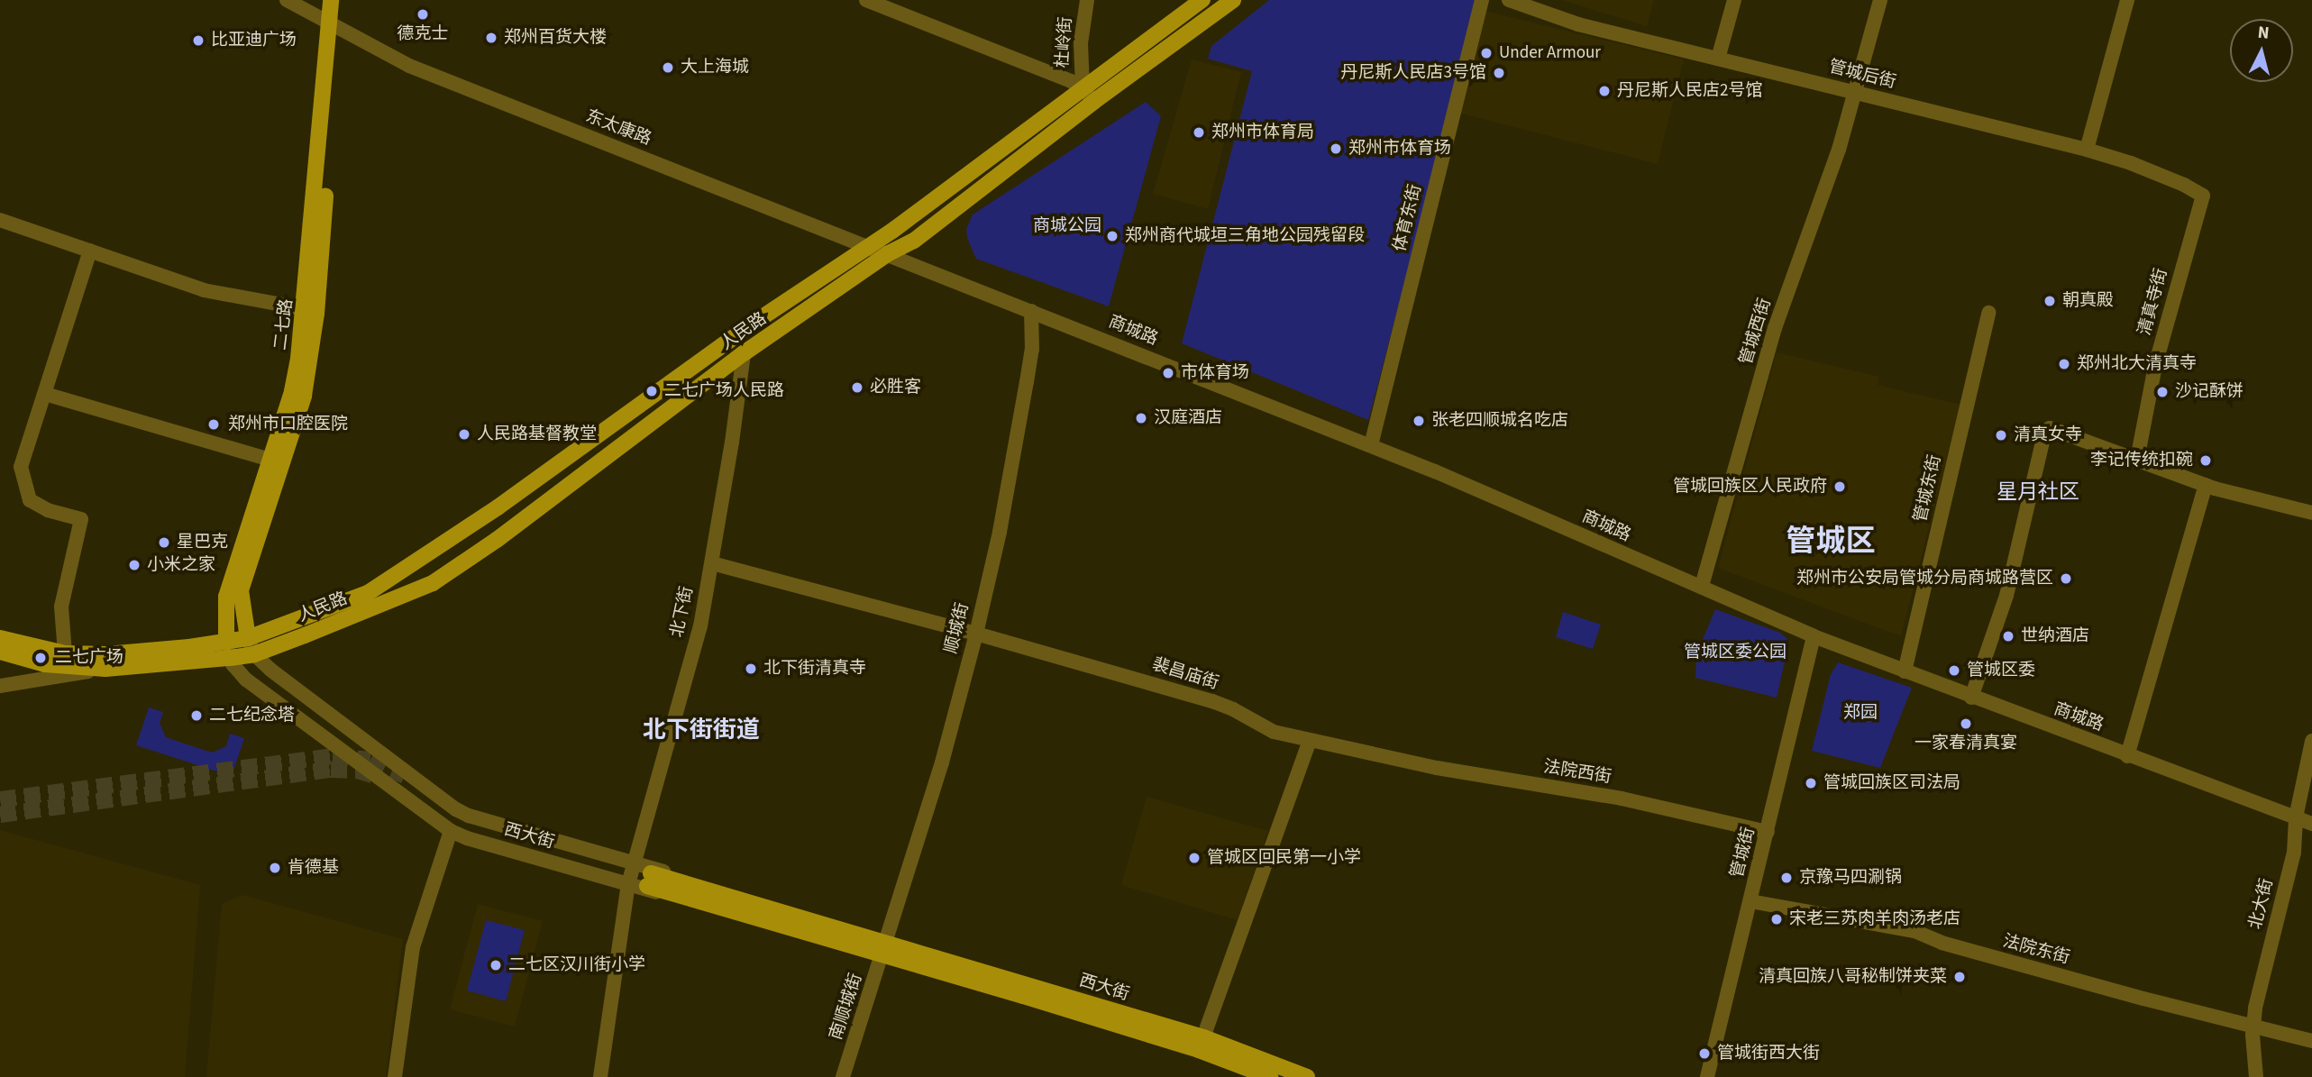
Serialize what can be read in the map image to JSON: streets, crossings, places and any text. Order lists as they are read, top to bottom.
{
  "streets": {
    "main road": ["二七路", "人民路", "西大街"],
    "street": [
      "杜岭街",
      "管城后街",
      "东太康路",
      "体育东街",
      "清真寺街",
      "商城路",
      "管城西街",
      "管城东街",
      "北下街",
      "顺城街",
      "裴昌庙街",
      "法院西街",
      "管城街",
      "北大街",
      "法院东街",
      "南顺城街"
    ]
  },
  "crossings": [
    ["杜岭街", "人民路"],
    ["管城后街", "清真寺街"],
    ["管城后街", "管城西街"],
    ["东太康路", "二七路"],
    ["东太康路", "商城路"],
    ["东太康路", "人民路"],
    ["体育东街", "商城路"],
    ["二七路", "人民路"],
    ["二七路", "西大街"],
    ["商城路", "人民路"],
    ["商城路", "管城西街"],
    ["商城路", "管城东街"],
    ["商城路", "顺城街"],
    ["商城路", "管城街"],
    ["商城路", "北大街"],
    ["人民路", "北下街"],
    ["人民路", "西大街"],
    ["北下街", "裴昌庙街"],
    ["北下街", "西大街"],
    ["顺城街", "裴昌庙街"],
    ["顺城街", "西大街"],
    ["顺城街", "南顺城街"],
    ["裴昌庙街", "法院西街"],
    ["法院西街", "管城街"],
    ["西大街", "南顺城街"],
    ["管城街", "法院东街"],
    ["北大街", "法院东街"]
  ],
  "districts": ["星月社区", "管城区", "北下街街道"],
  "parks": ["商城公园", "管城区委公园", "郑园"],
  "places": [
    "德克士",
    "郑州百货大楼",
    "比亚迪广场",
    "Under Armour",
    "大上海城",
    "丹尼斯人民店3号馆",
    "丹尼斯人民店2号馆",
    "郑州市体育局",
    "郑州市体育场",
    "郑州商代城垣三角地公园残留段",
    "朝真殿",
    "郑州北大清真寺",
    "市体育场",
    "必胜客",
    "二七广场人民路",
    "沙记酥饼",
    "汉庭酒店",
    "张老四顺城名吃店",
    "郑州市口腔医院",
    "人民路基督教堂",
    "清真女寺",
    "李记传统扣碗",
    "管城回族区人民政府",
    "星巴克",
    "小米之家",
    "郑州市公安局管城分局商城路营区",
    "世纳酒店",
    "二七广场",
    "北下街清真寺",
    "管城区委",
    "二七纪念塔",
    "一家春清真宴",
    "管城回族区司法局",
    "管城区回民第一小学",
    "肯德基",
    "京豫马四涮锅",
    "宋老三苏肉羊肉汤老店",
    "二七区汉川街小学",
    "清真回族八哥秘制饼夹菜",
    "管城街西大街"
  ],
  "north": "top"
}
